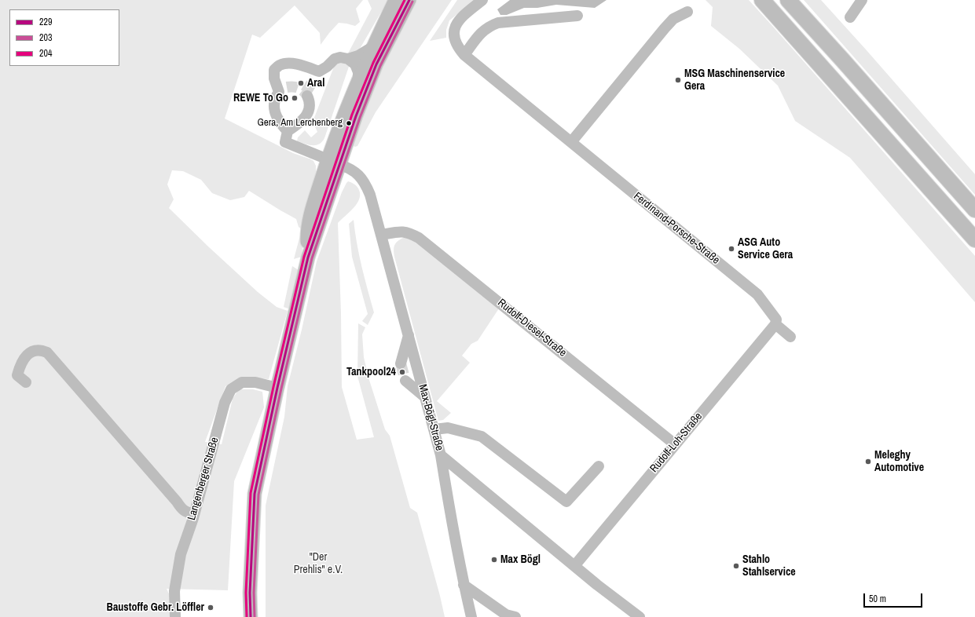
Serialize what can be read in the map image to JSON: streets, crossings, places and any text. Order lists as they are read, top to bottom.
{
  "streets": {
    "street": [
      "Ferdinand-Porsche-Straße",
      "Rudolf-Diesel-Straße",
      "Max-Bögl-Straße",
      "Rudolf-Loh-Straße",
      "Langenberger Straße"
    ]
  },
  "crossings": [
    ["Ferdinand-Porsche-Straße", "Rudolf-Loh-Straße"],
    ["Rudolf-Diesel-Straße", "Max-Bögl-Straße"],
    ["Rudolf-Diesel-Straße", "Rudolf-Loh-Straße"],
    ["Max-Bögl-Straße", "Rudolf-Loh-Straße"]
  ],
  "parks": ["\"Der Prehlis\" e.V."],
  "places": [
    "MSG Maschinenservice Gera",
    "Aral",
    "REWE To Go",
    "Gera, Am Lerchenberg",
    "ASG Auto Service Gera",
    "Tankpool24",
    "Meleghy Automotive",
    "Max Bögl",
    "Stahlo Stahlservice",
    "Baustoffe Gebr. Löffler"
  ],
  "lines": ["transit line 229", "transit line 204", "transit line 203"],
  "legend": ["229", "203", "204"],
  "scale_bar": "50 m"
}
